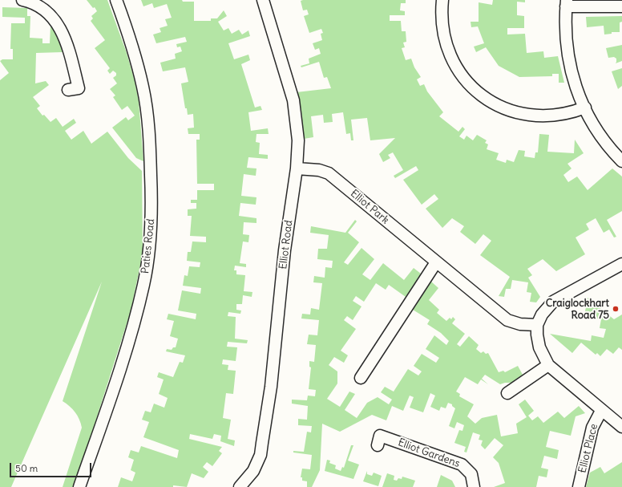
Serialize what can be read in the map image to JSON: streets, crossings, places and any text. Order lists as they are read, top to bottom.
{
  "streets": {
    "street": [
      "Elliot Park",
      "Elliot Road",
      "Paties Road",
      "Elliot Place",
      "Elliot Gardens"
    ]
  },
  "crossings": [
    ["Elliot Park", "Elliot Road"]
  ],
  "places": ["Craiglockhart Road 75"],
  "scale_bar": "50 m"
}
